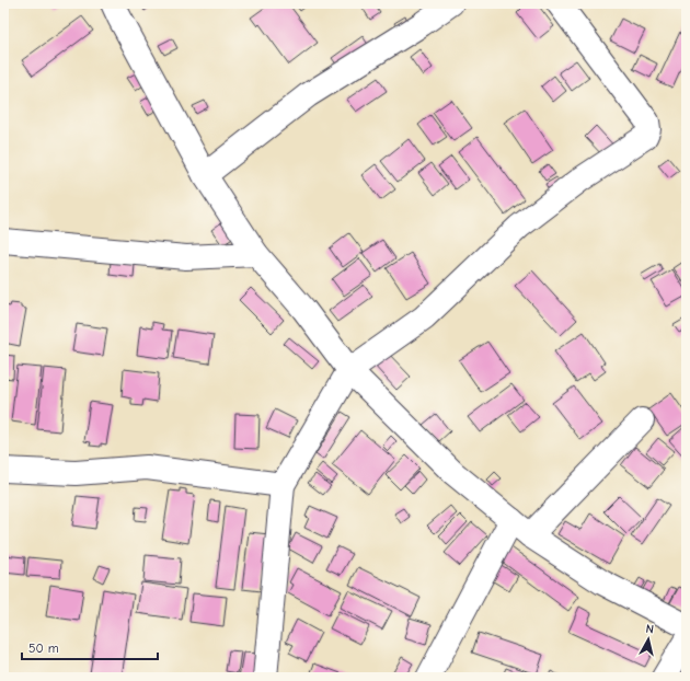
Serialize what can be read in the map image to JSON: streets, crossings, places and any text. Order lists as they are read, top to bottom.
{
  "scale_bar": "50 m",
  "north": "top"
}
